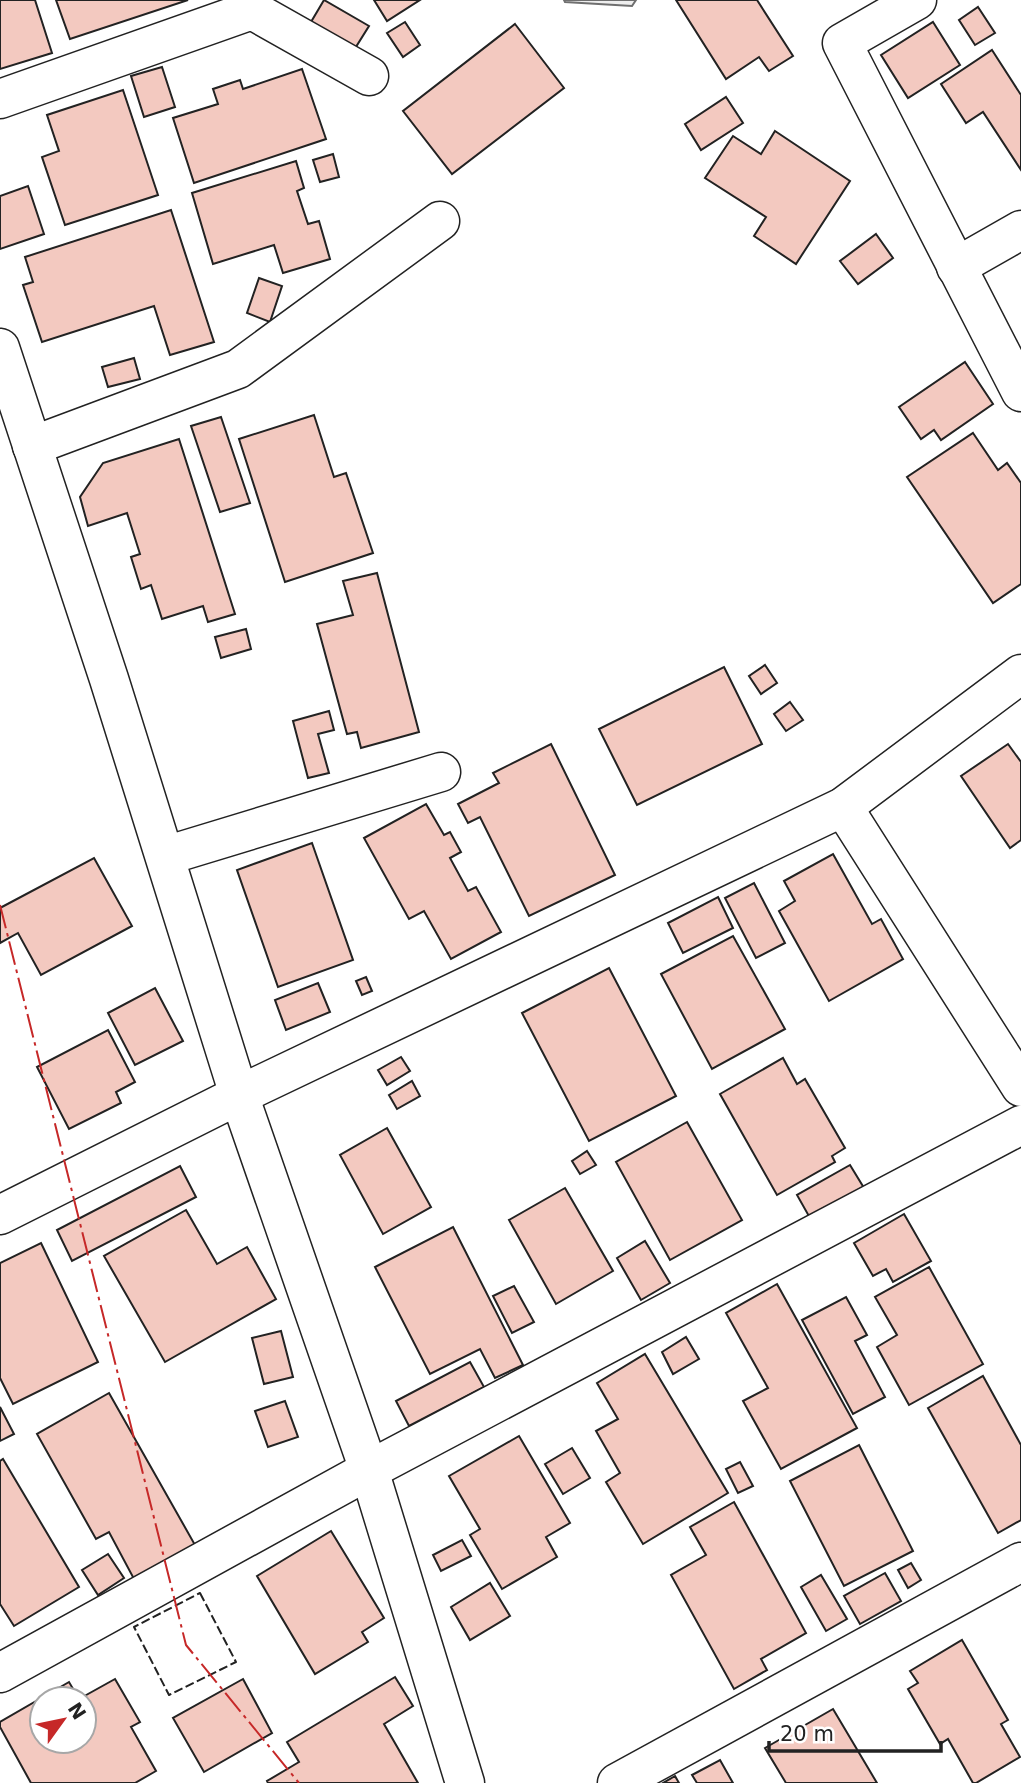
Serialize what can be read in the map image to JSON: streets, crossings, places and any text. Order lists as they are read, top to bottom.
{
  "scale_bar": "20 m",
  "north": "top right"
}
